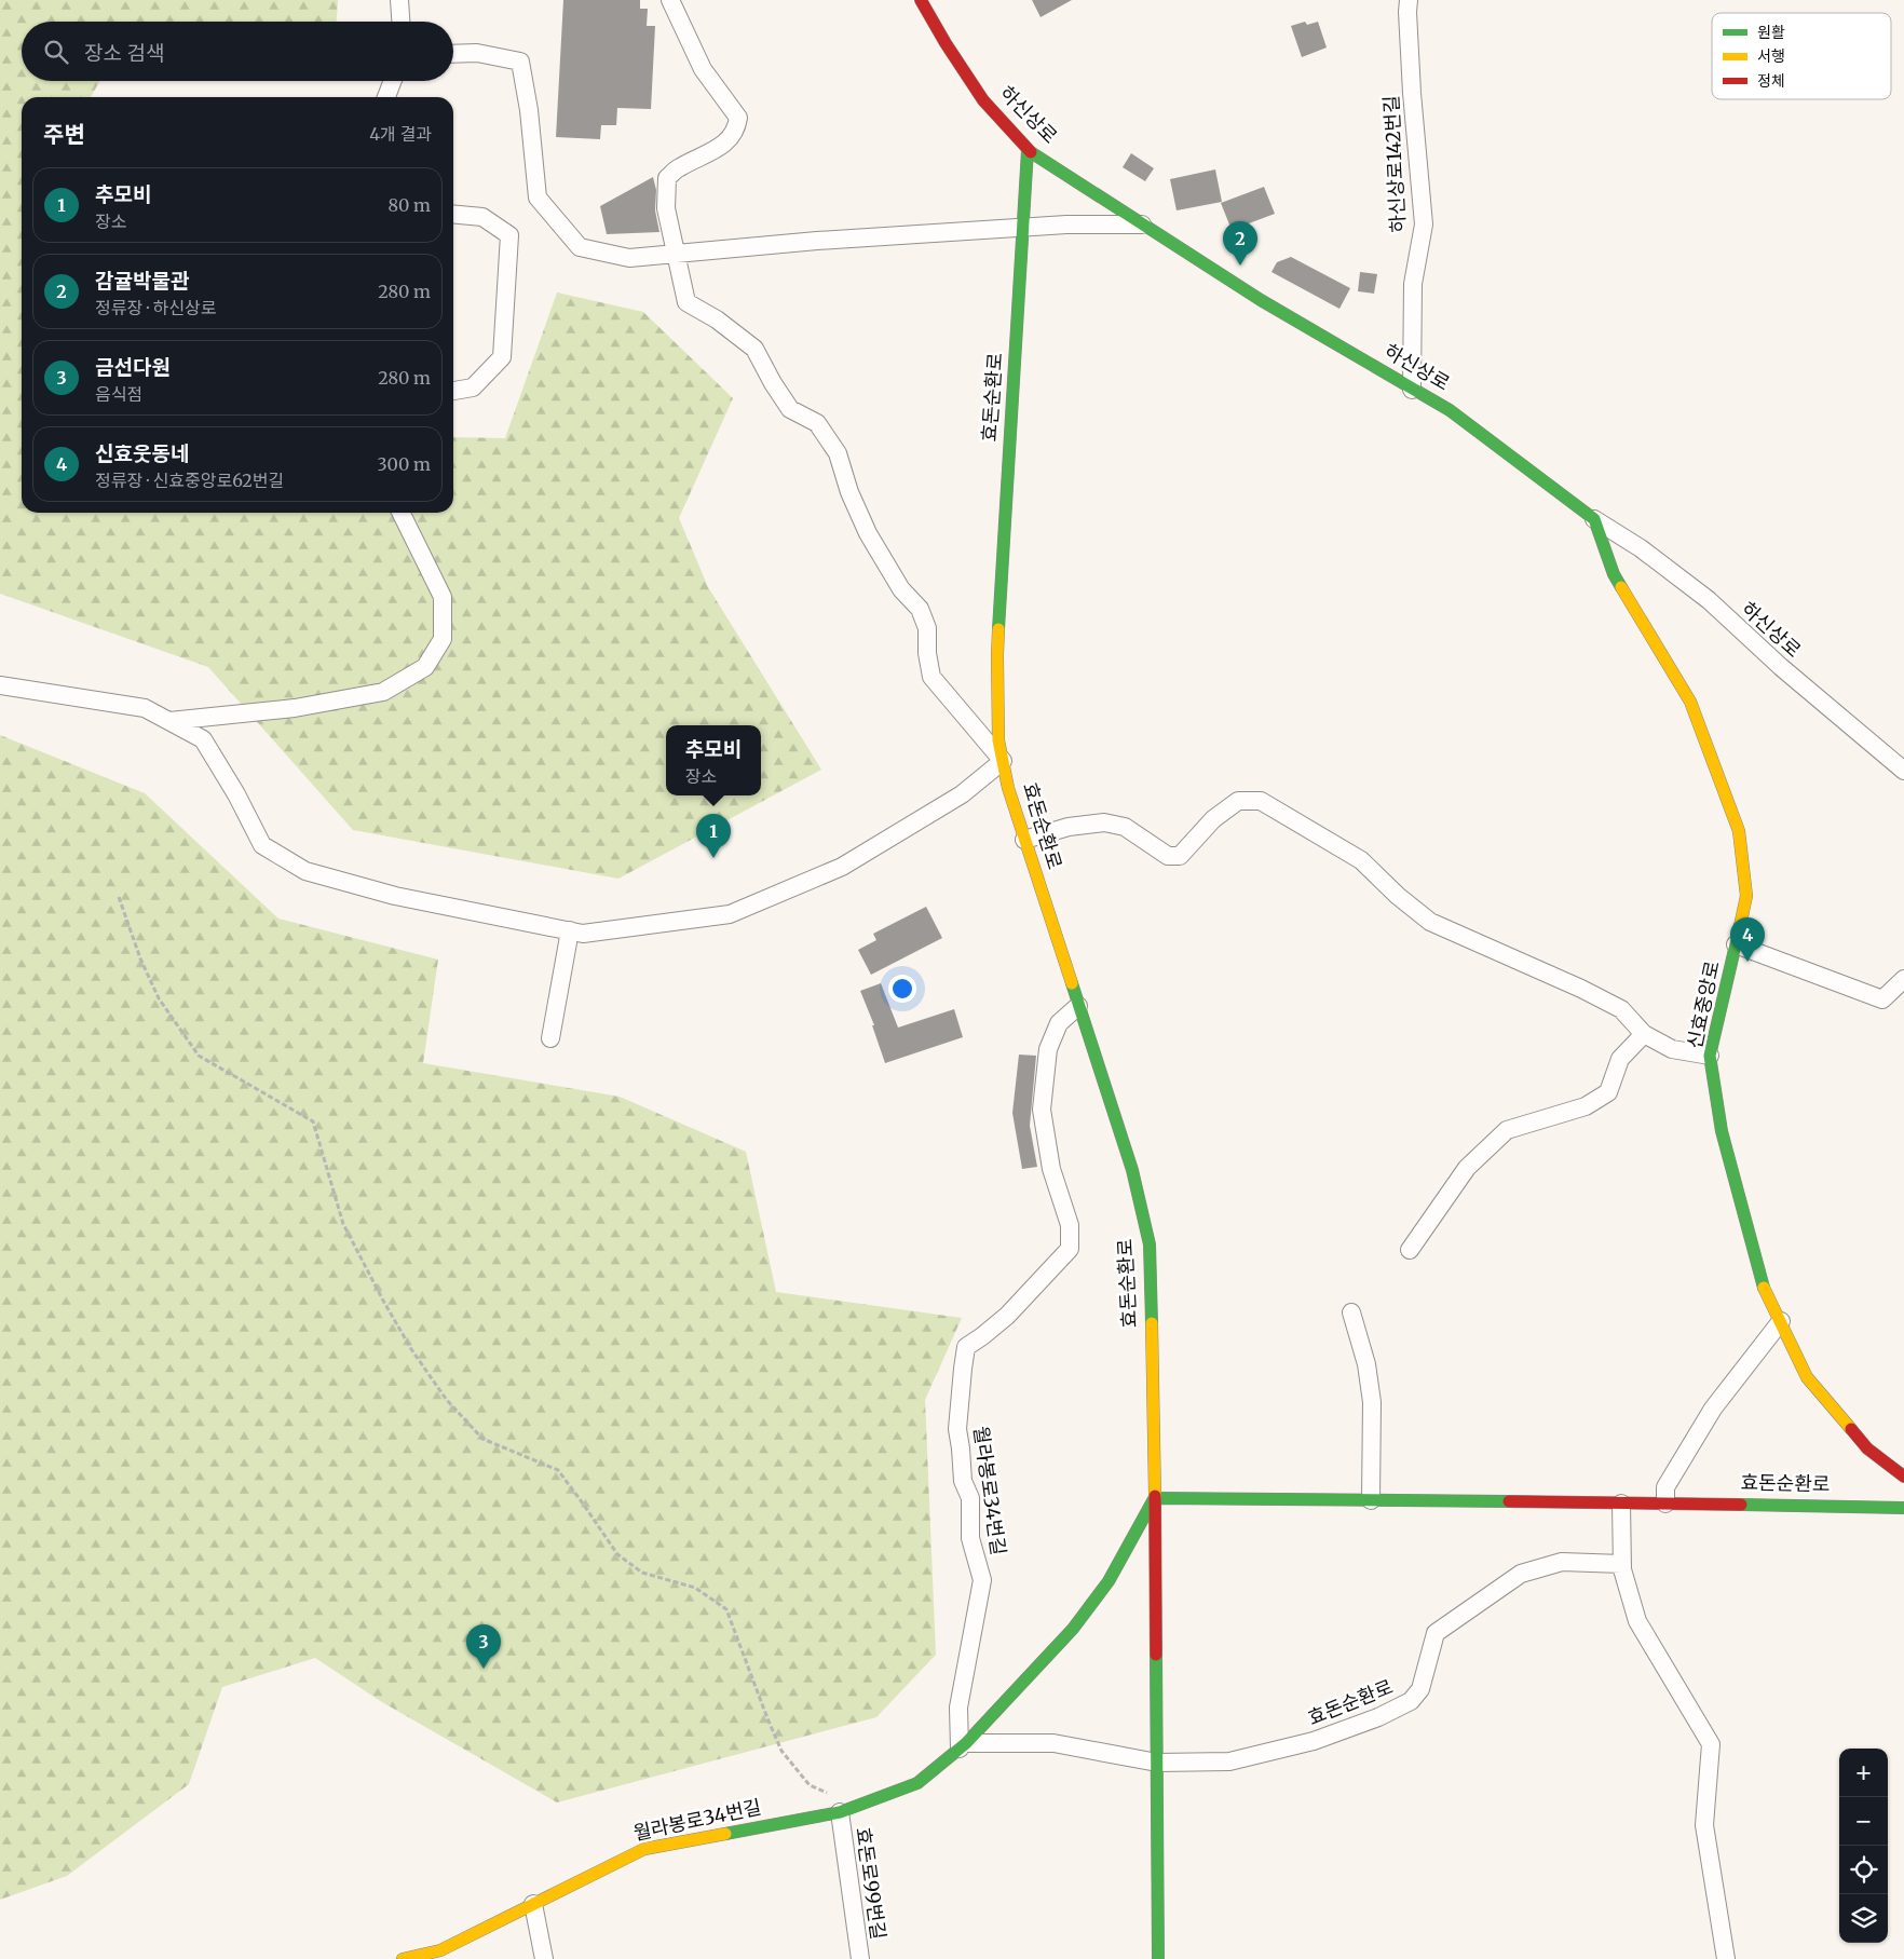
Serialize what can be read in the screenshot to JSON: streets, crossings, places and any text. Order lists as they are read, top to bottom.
{
  "streets": {
    "street": [
      "하신상로",
      "하신상로142번길",
      "효돈순환로",
      "신효중앙로",
      "월라봉로34번길",
      "효돈로99번길"
    ]
  },
  "crossings": [
    ["하신상로", "하신상로142번길"],
    ["하신상로", "효돈순환로"],
    ["하신상로", "신효중앙로"],
    ["효돈순환로", "월라봉로34번길"],
    ["월라봉로34번길", "효돈로99번길"]
  ],
  "legend": ["원활", "서행", "정체"],
  "page": {
    "search": "장소 검색",
    "heading": ["주변", "4개 결과"],
    "list": [
      {
        "mark": "1",
        "name": "추모비",
        "note": "장소",
        "value": "80 m"
      },
      {
        "mark": "2",
        "name": "감귤박물관",
        "note": "정류장 · 하신상로",
        "value": "280 m"
      },
      {
        "mark": "3",
        "name": "금선다원",
        "note": "음식점",
        "value": "280 m"
      },
      {
        "mark": "4",
        "name": "신효웃동네",
        "note": "정류장 · 신효중앙로62번길",
        "value": "300 m"
      }
    ],
    "pins": [
      "2",
      "1",
      "4",
      "3"
    ],
    "popup": ["추모비", "장소"],
    "map_buttons": ["+", "−"]
  }
}
